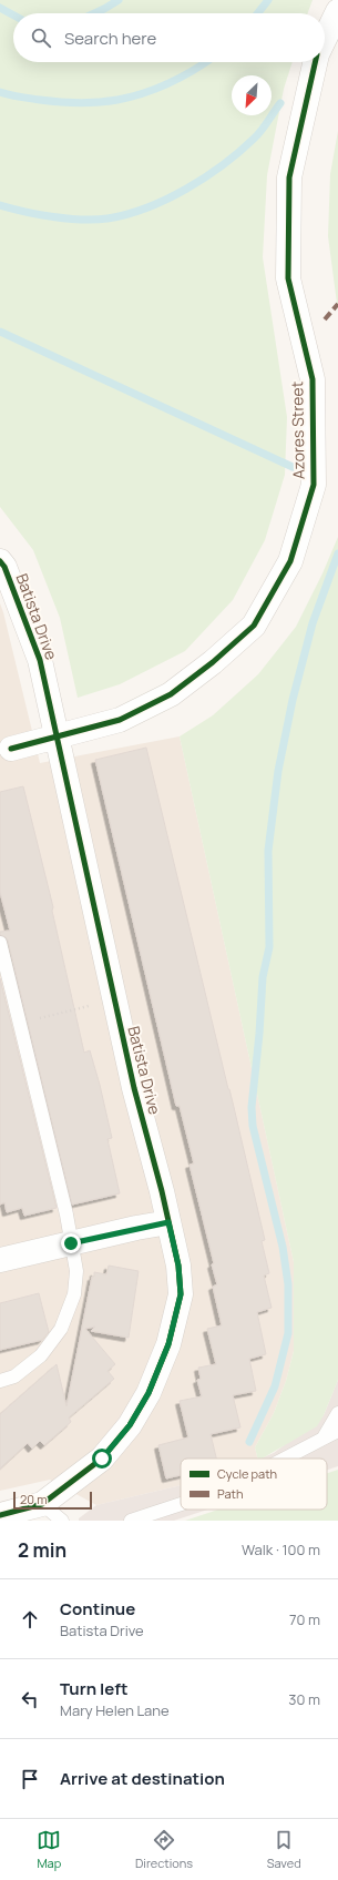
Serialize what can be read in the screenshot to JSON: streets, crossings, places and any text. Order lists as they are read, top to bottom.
{
  "streets": {
    "street": ["Azores Street", "Batista Drive"]
  },
  "crossings": [
    ["Azores Street", "Batista Drive"]
  ],
  "legend": ["Cycle path", "Path"],
  "scale_bar": "20 m",
  "north": "bottom left",
  "page": {
    "search": "Search here",
    "scale": "20 m",
    "heading": ["2 min", "Walk · 100 m"],
    "list": [
      ["Continue", "Batista Drive", "70 m"],
      ["Turn left", "Mary Helen Lane", "30 m"],
      "Arrive at destination"
    ],
    "nav": ["Map", "Directions", "Saved"]
  }
}
